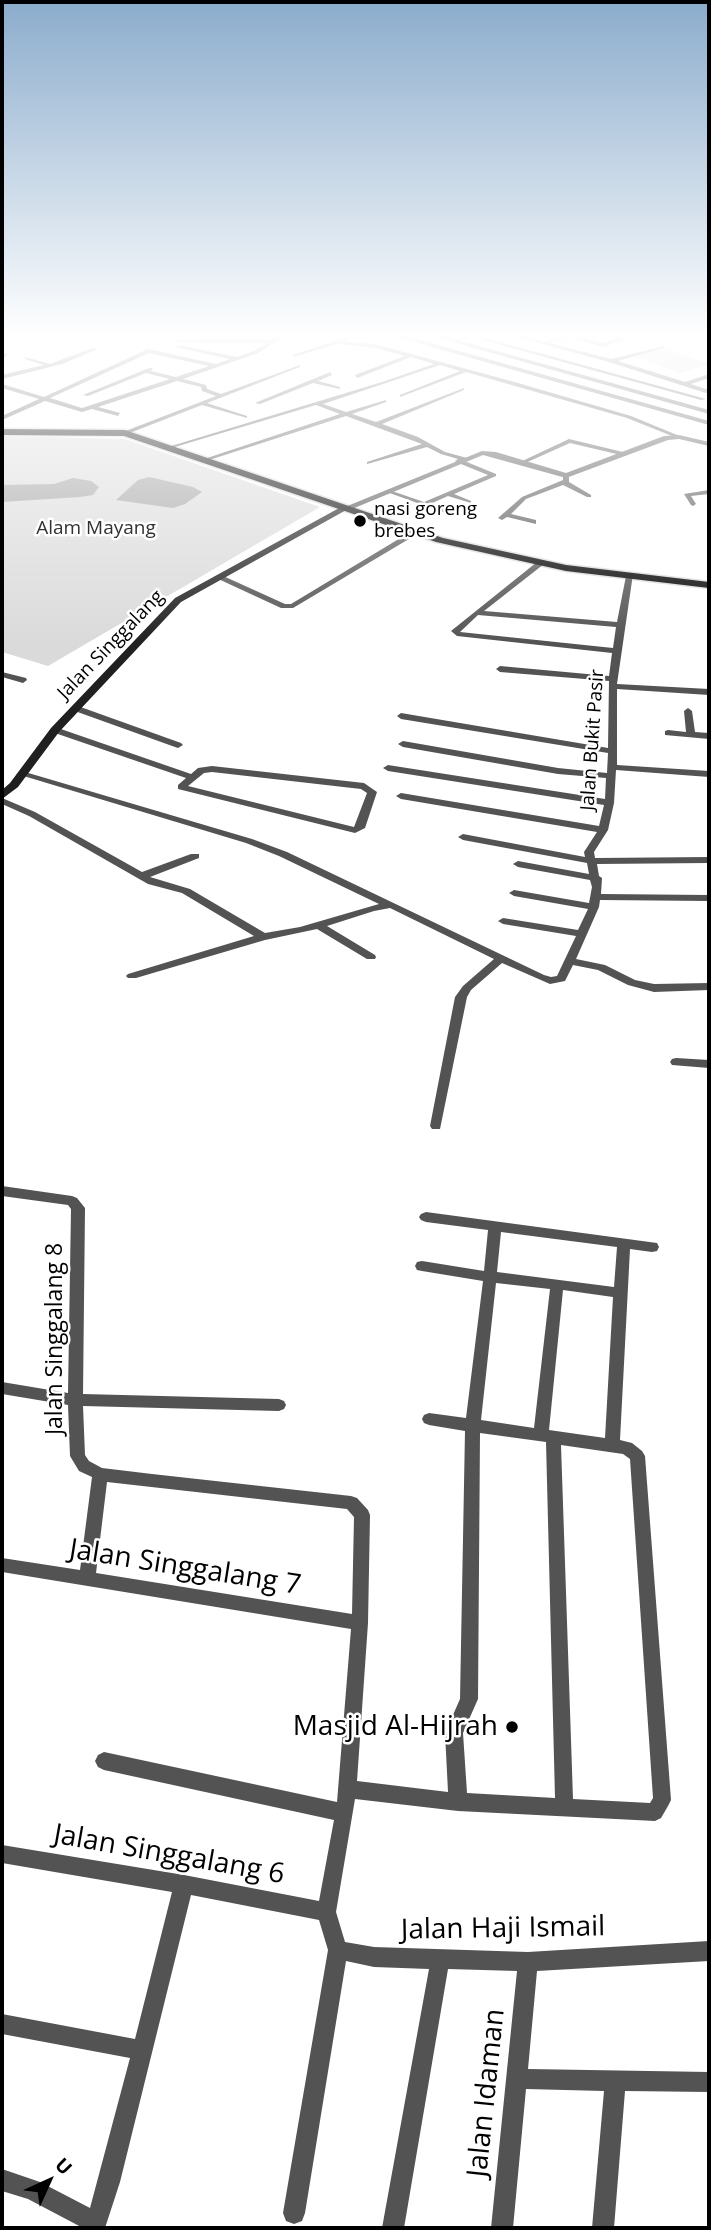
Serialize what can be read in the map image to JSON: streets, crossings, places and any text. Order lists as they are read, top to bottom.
{
  "streets": {
    "main road": ["Jalan Singgalang"],
    "street": [
      "Jalan Bukit Pasir",
      "Jalan Singgalang 8",
      "Jalan Singgalang 7",
      "Jalan Singgalang 6",
      "Jalan Haji Ismail",
      "Jalan Idaman"
    ]
  },
  "crossings": [
    ["Jalan Haji Ismail", "Jalan Idaman"]
  ],
  "parks": ["Alam Mayang"],
  "places": ["nasi goreng brebes", "Masjid Al-Hijrah"],
  "north": "top right"
}
